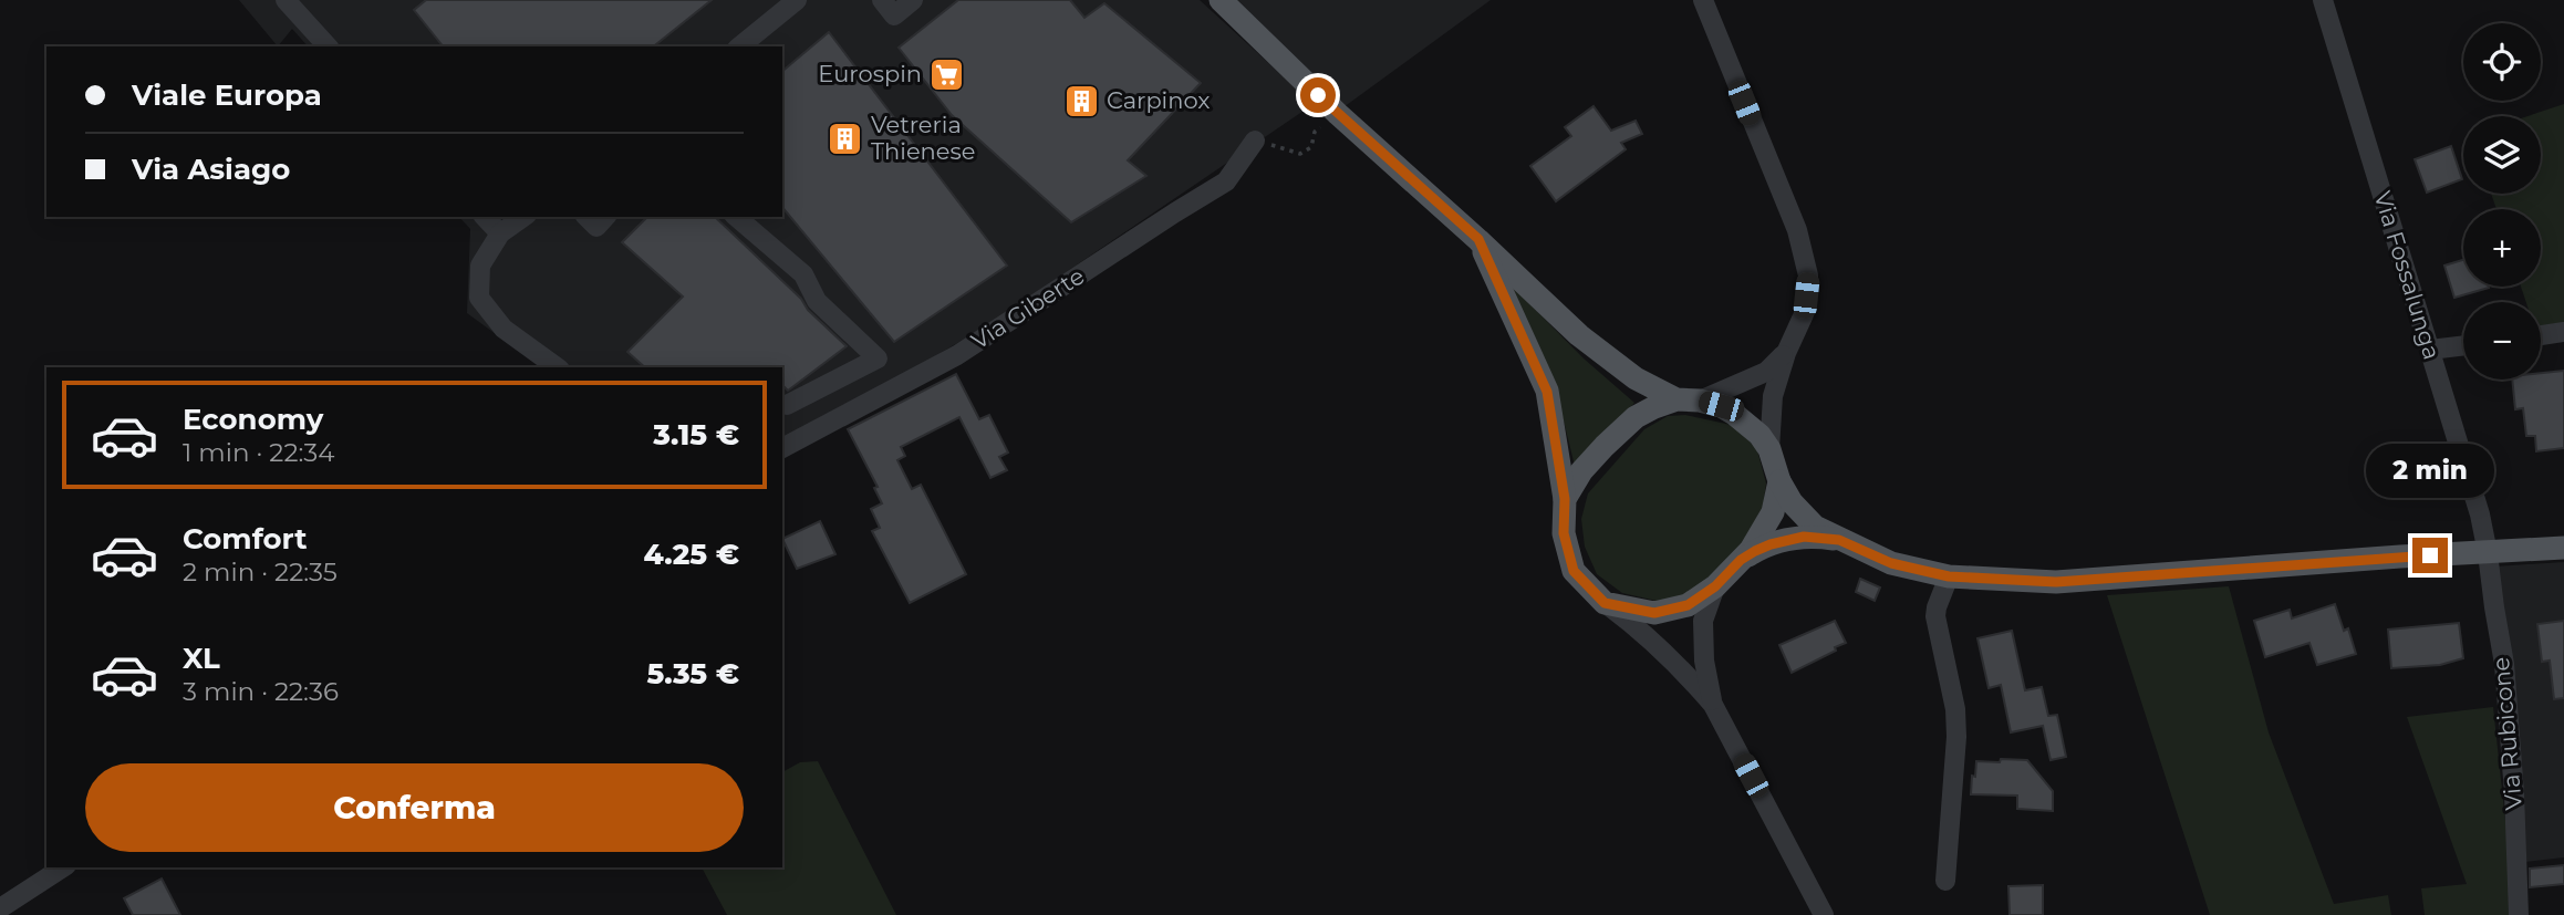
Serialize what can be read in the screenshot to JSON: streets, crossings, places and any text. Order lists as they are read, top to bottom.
{
  "streets": {
    "street": ["Via Fossalunga", "Via Giberte", "Via Rubicone"]
  },
  "crossings": [
    ["Via Fossalunga", "Via Rubicone"]
  ],
  "places": {
    "supermarket": ["Eurospin"],
    "building": ["Carpinox", "Vetreria Thienese"]
  },
  "page": {
    "map_buttons": ["+", "−"],
    "banner": ["Viale Europa", "Via Asiago"],
    "list": [
      {
        "name": "Economy",
        "note": "1 min · 22:34",
        "value": "3.15 €"
      },
      {
        "name": "Comfort",
        "note": "2 min · 22:35",
        "value": "4.25 €"
      },
      {
        "name": "XL",
        "note": "3 min · 22:36",
        "value": "5.35 €"
      }
    ],
    "bubble": "2 min",
    "buttons": "Conferma"
  }
}
